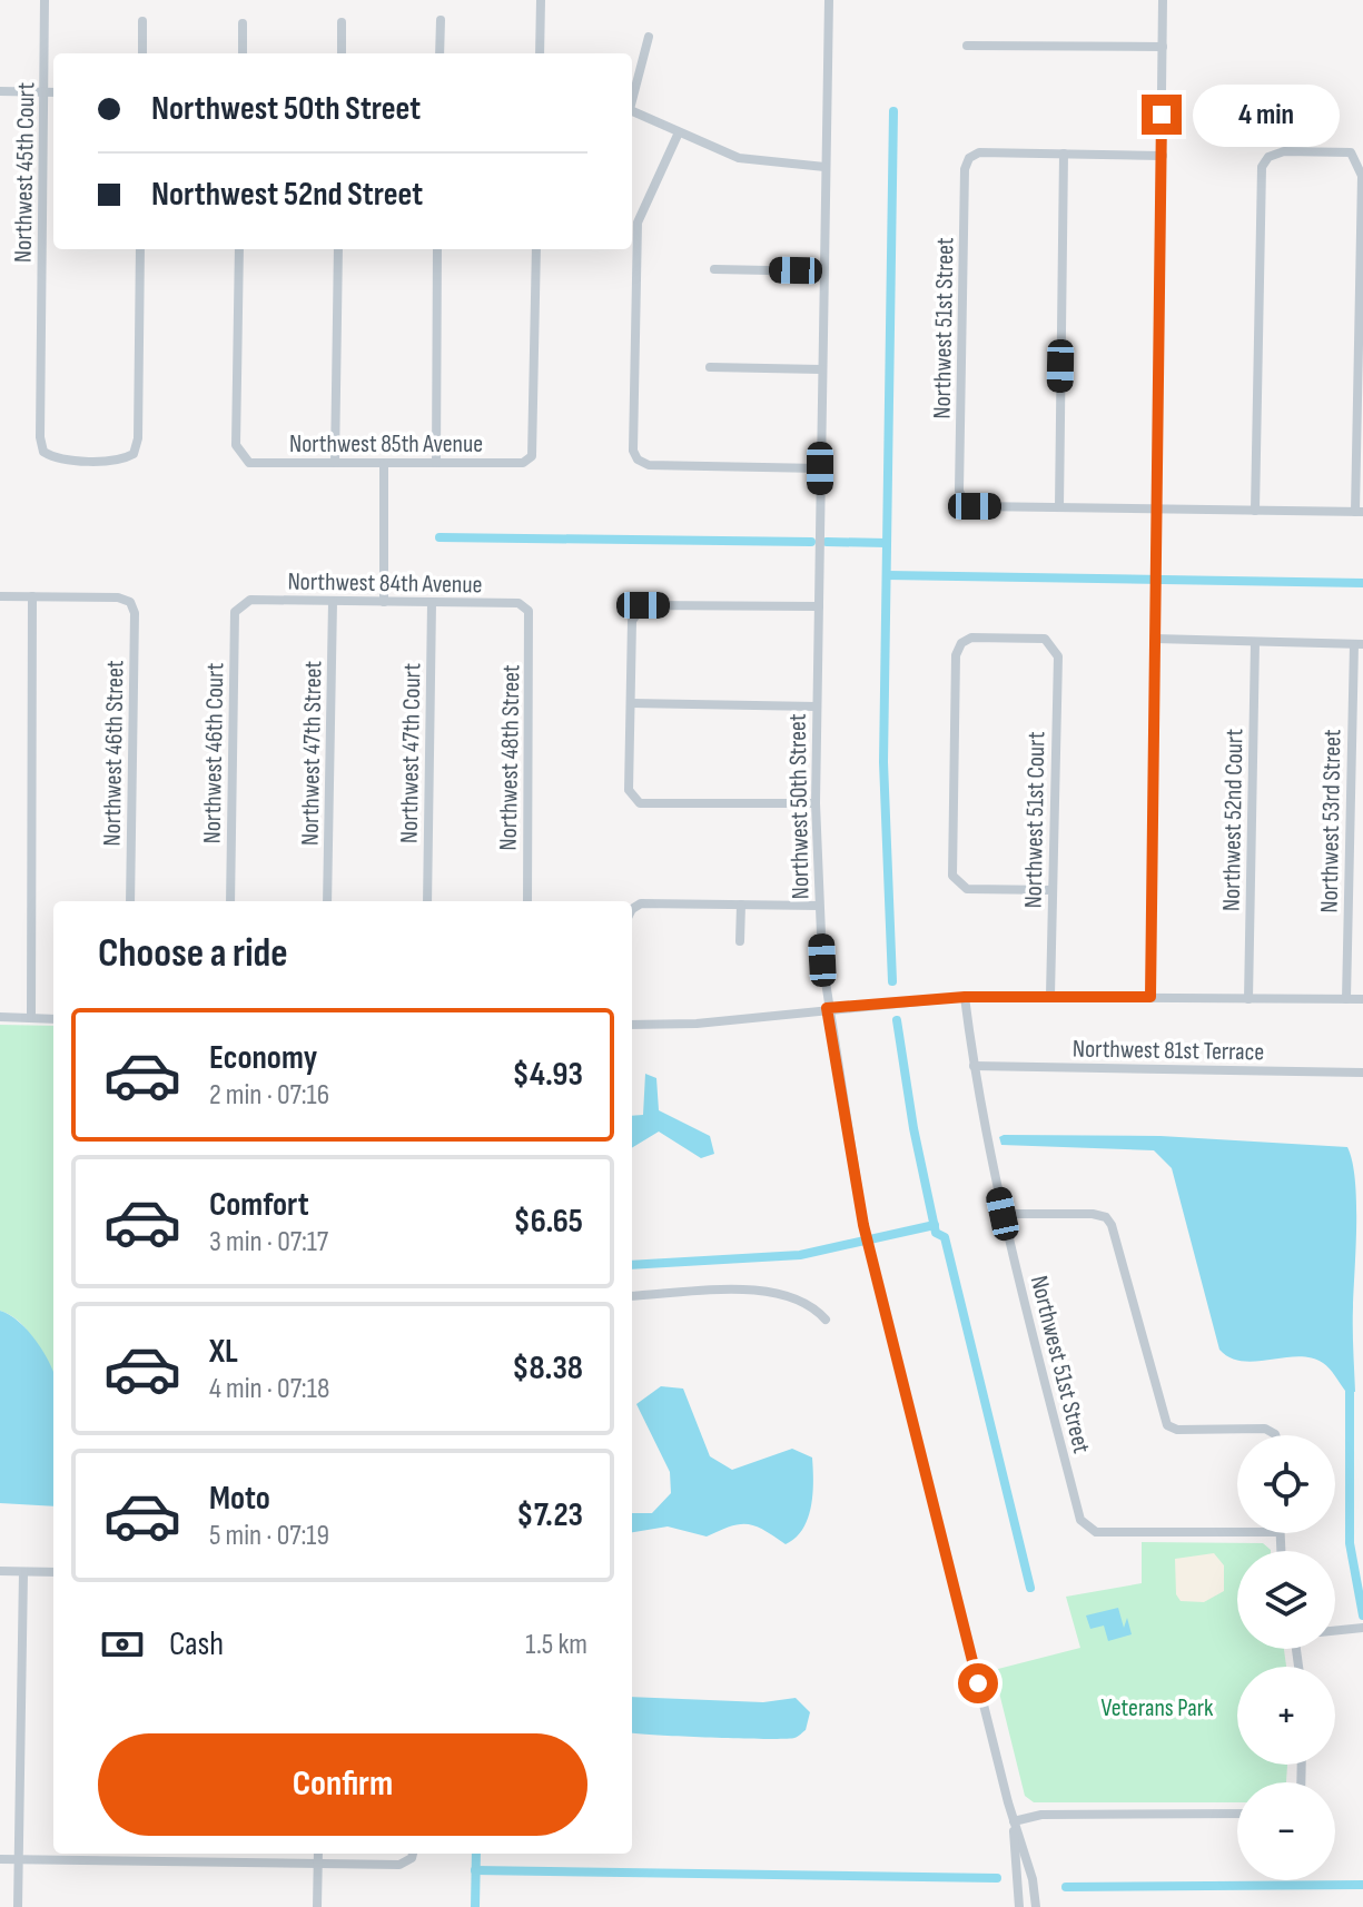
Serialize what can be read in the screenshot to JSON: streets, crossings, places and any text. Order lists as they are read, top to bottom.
{
  "streets": {
    "street": [
      "Northwest 45th Court",
      "Northwest 51st Street",
      "Northwest 85th Avenue",
      "Northwest 84th Avenue",
      "Northwest 46th Street",
      "Northwest 46th Court",
      "Northwest 47th Street",
      "Northwest 47th Court",
      "Northwest 48th Street",
      "Northwest 50th Street",
      "Northwest 51st Court",
      "Northwest 52nd Court",
      "Northwest 53rd Street",
      "Northwest 81st Terrace"
    ]
  },
  "crossings": [
    ["Northwest 51st Street", "Northwest 81st Terrace"],
    ["Northwest 84th Avenue", "Northwest 46th Court"],
    ["Northwest 84th Avenue", "Northwest 47th Street"],
    ["Northwest 84th Avenue", "Northwest 47th Court"],
    ["Northwest 84th Avenue", "Northwest 48th Street"]
  ],
  "parks": ["Veterans Park"],
  "page": {
    "banner": ["Northwest 50th Street", "Northwest 52nd Street"],
    "bubble": "4 min",
    "heading": "Choose a ride",
    "list": [
      {
        "name": "Economy",
        "note": "2 min · 07:16",
        "value": "$4.93"
      },
      {
        "name": "Comfort",
        "note": "3 min · 07:17",
        "value": "$6.65"
      },
      {
        "name": "XL",
        "note": "4 min · 07:18",
        "value": "$8.38"
      },
      {
        "name": "Moto",
        "note": "5 min · 07:19",
        "value": "$7.23"
      }
    ],
    "map_buttons": ["+", "−"],
    "pay": ["Cash", "1.5 km"],
    "buttons": "Confirm"
  }
}
